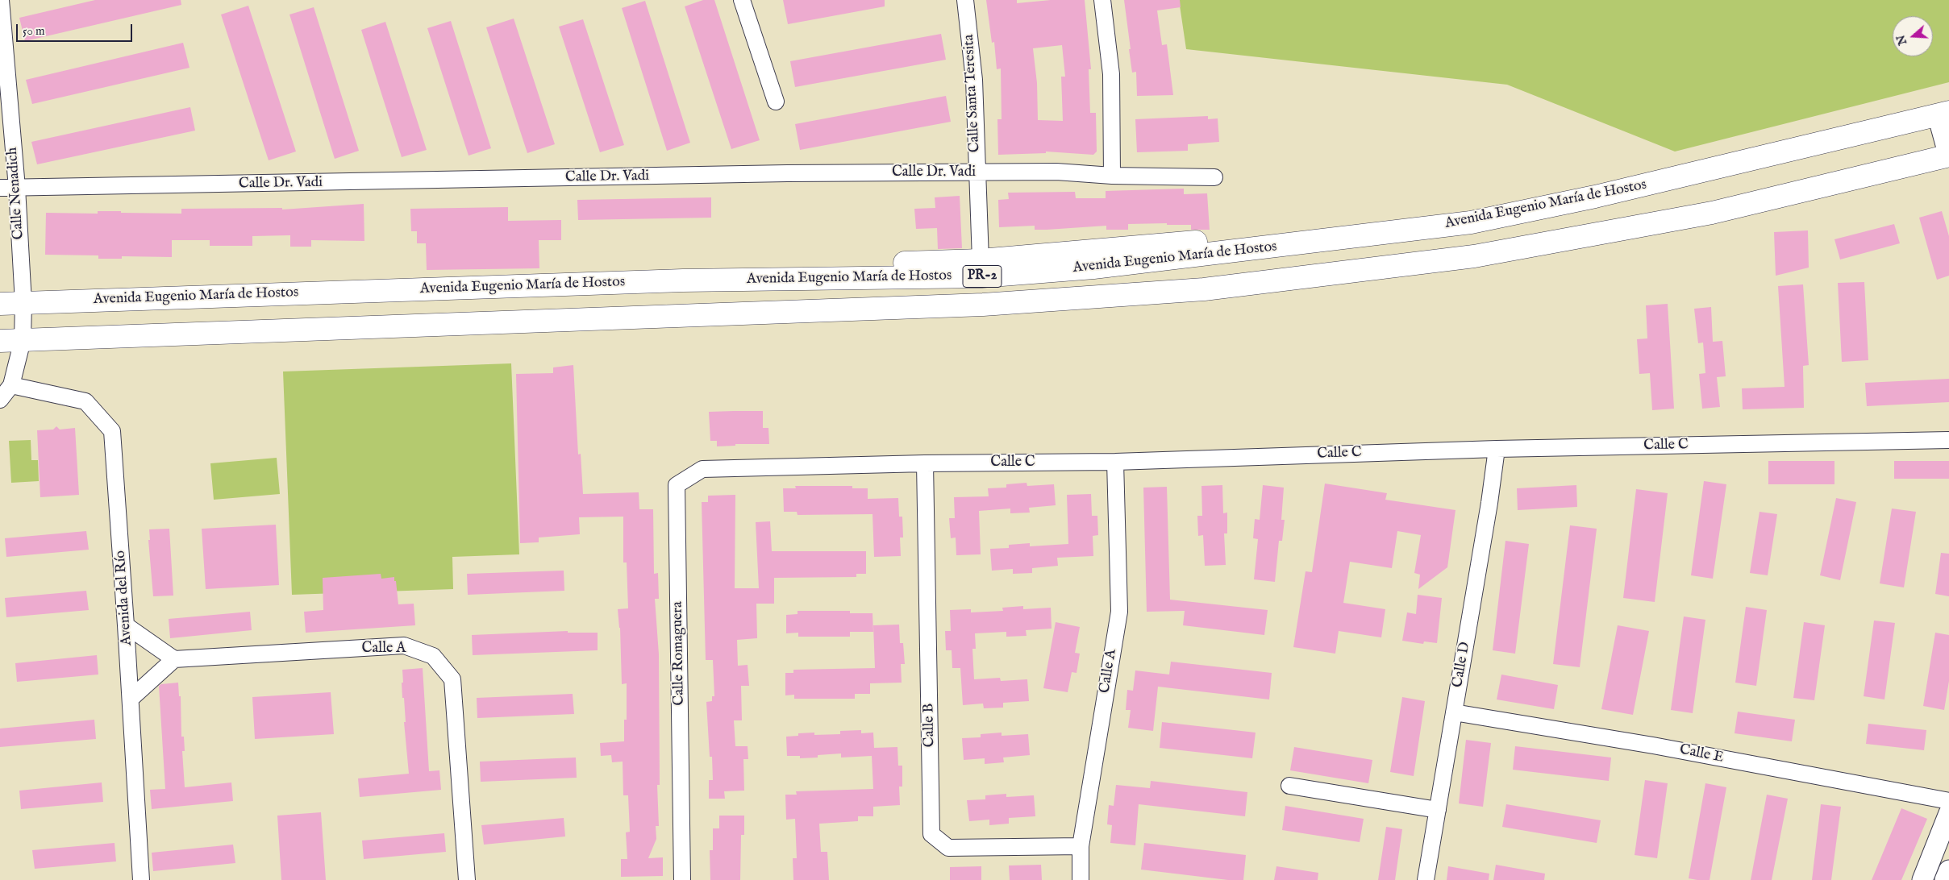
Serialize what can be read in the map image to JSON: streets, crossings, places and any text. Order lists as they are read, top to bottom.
{
  "streets": {
    "highway": ["Avenida Eugenio María de Hostos", "PR-2"],
    "street": [
      "Calle Santa Teresita",
      "Calle Dr. Vadi",
      "Calle Nenadich",
      "Calle C",
      "Avenida del Río",
      "Calle A",
      "Calle Romaguera",
      "Calle D",
      "Calle B",
      "Calle E"
    ]
  },
  "crossings": [
    ["Calle Santa Teresita", "Calle Dr. Vadi"],
    ["Calle Dr. Vadi", "Calle Nenadich"],
    ["Calle Nenadich", "Avenida Eugenio María de Hostos"],
    ["Calle Nenadich", "Avenida del Río"],
    ["Calle C", "Calle A"],
    ["Calle C", "Calle Romaguera"],
    ["Calle C", "Calle D"],
    ["Calle C", "Calle B"],
    ["Calle A", "Calle B"],
    ["Calle D", "Calle E"]
  ],
  "scale_bar": "50 m",
  "north": "left"
}
